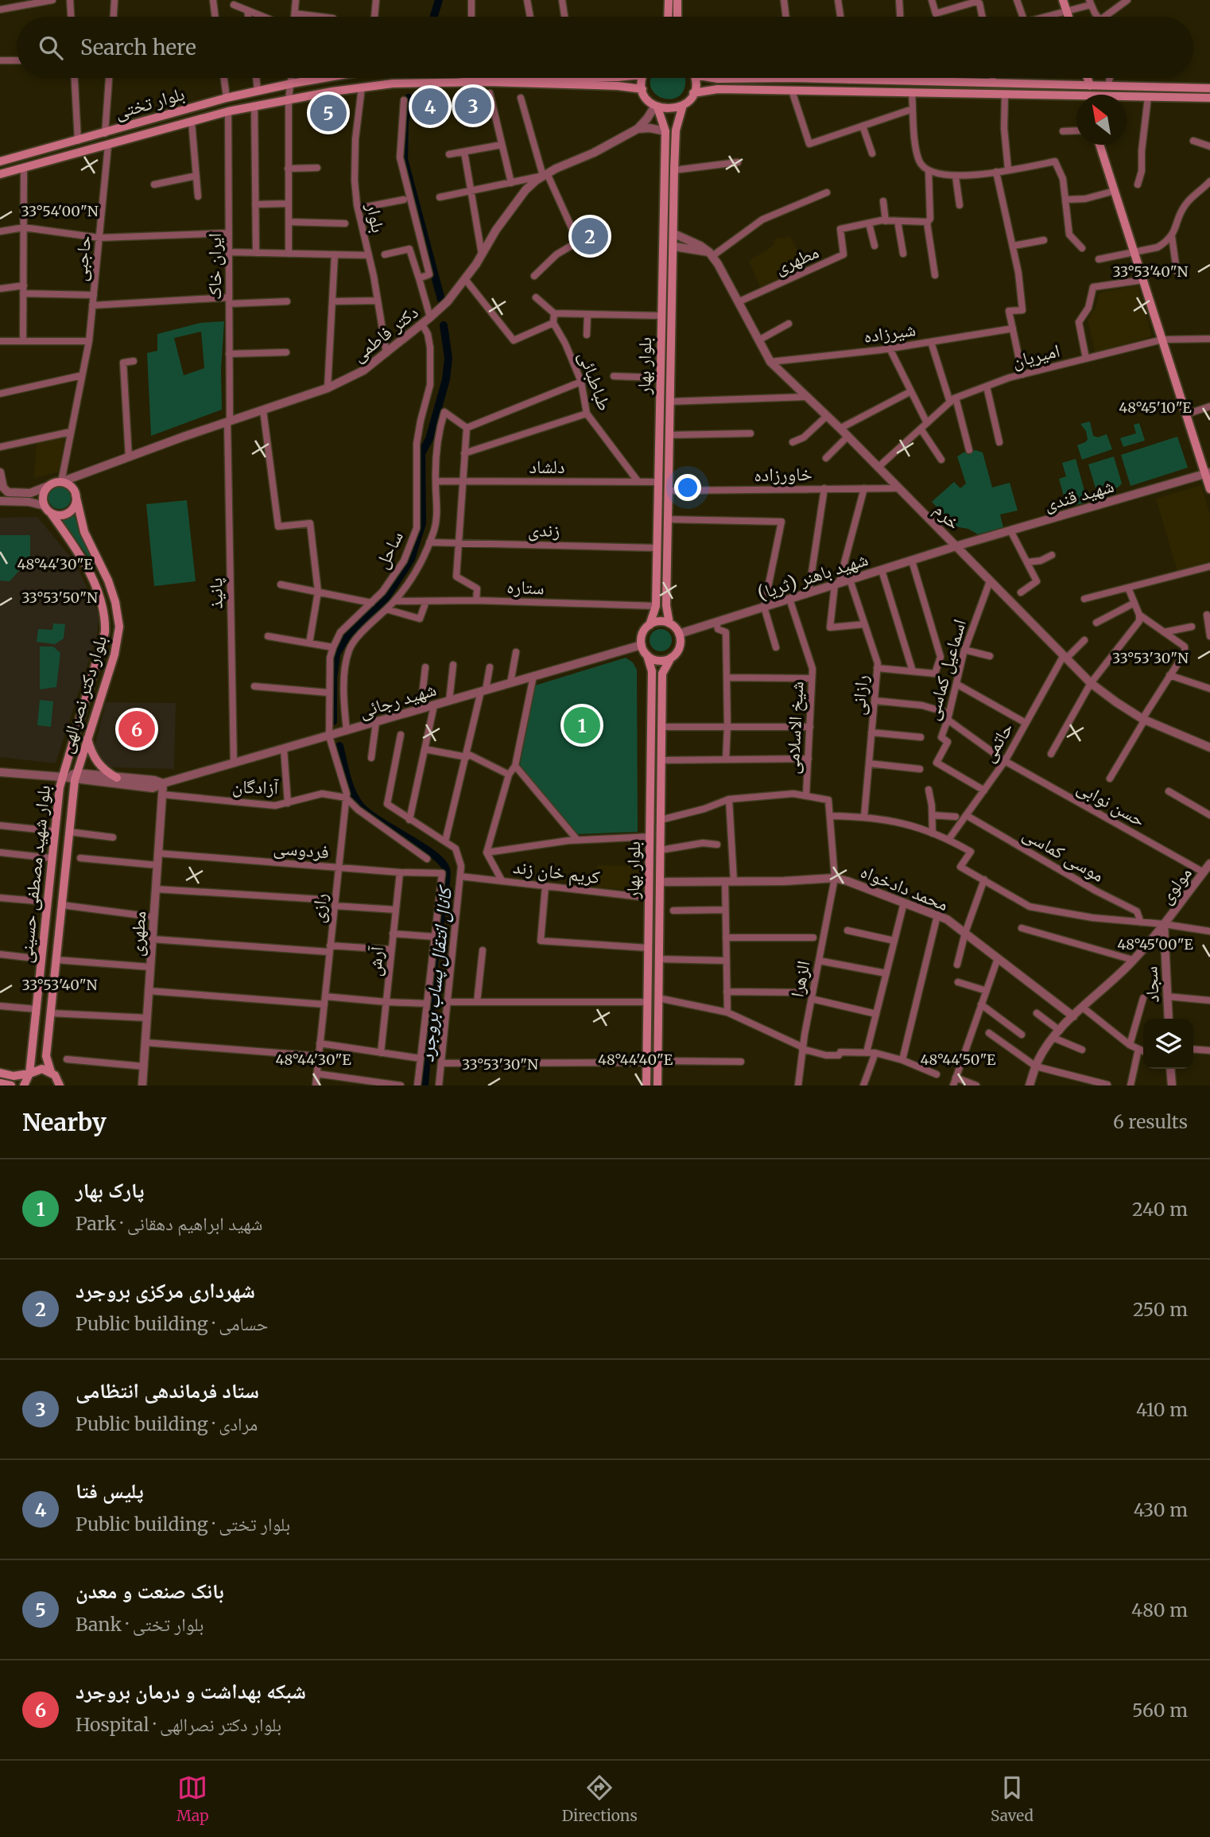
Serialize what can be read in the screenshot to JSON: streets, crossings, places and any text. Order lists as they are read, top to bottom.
{
  "streets": {
    "main road": [
      "بلوار تختی",
      "بلوار بهار",
      "بلوار دکتر نصرالهی",
      "بلوار شهید مصطفی حسینی"
    ],
    "street": [
      "بلوار",
      "حاجبی",
      "مطهری",
      "ایران خاک",
      "شیرزاده",
      "دکتر فاطمی",
      "امیریان",
      "طباطبائی",
      "دلشاد",
      "خاورزاده",
      "شهید قندی",
      "خرم",
      "زندی",
      "ساحل",
      "شهید باهنر (ثریا)",
      "ستاره",
      "پانیذ",
      "اسماعیل کماسی",
      "رازانی",
      "شهید رجائی",
      "شیخ الاسلامی",
      "حاتمی",
      "آزادگان",
      "حسن نوابی",
      "فردوسی",
      "موسی کماسی",
      "کریم خان زند",
      "مولوی",
      "محمد دادخواه",
      "رازی",
      "آرش",
      "الزهرا",
      "سجاد"
    ]
  },
  "crossings": [
    ["بلوار تختی", "بلوار"],
    ["بلوار تختی", "حاجبی"],
    ["بلوار تختی", "ایران خاک"],
    ["بلوار تختی", "بلوار بهار"],
    ["بلوار", "دکتر فاطمی"],
    ["حاجبی", "دکتر فاطمی"],
    ["حاجبی", "بلوار دکتر نصرالهی"],
    ["مطهری", "خرم"],
    ["مطهری", "شهید رجائی"],
    ["مطهری", "آزادگان"],
    ["مطهری", "فردوسی"],
    ["ایران خاک", "دکتر فاطمی"],
    ["ایران خاک", "پانیذ"],
    ["شیرزاده", "خرم"],
    ["دکتر فاطمی", "بلوار بهار"],
    ["دکتر فاطمی", "ساحل"],
    ["دکتر فاطمی", "پانیذ"],
    ["دکتر فاطمی", "بلوار دکتر نصرالهی"],
    ["امیریان", "خرم"],
    ["بلوار بهار", "دلشاد"],
    ["بلوار بهار", "خاورزاده"],
    ["بلوار بهار", "زندی"],
    ["بلوار بهار", "شهید باهنر (ثریا)"],
    ["بلوار بهار", "ستاره"],
    ["بلوار بهار", "شهید رجائی"],
    ["بلوار بهار", "کریم خان زند"],
    ["بلوار بهار", "محمد دادخواه"],
    ["طباطبائی", "دلشاد"],
    ["دلشاد", "ساحل"],
    ["خاورزاده", "خرم"],
    ["شهید قندی", "خرم"],
    ["شهید قندی", "شهید باهنر (ثریا)"],
    ["خرم", "شهید باهنر (ثریا)"],
    ["خرم", "اسماعیل کماسی"],
    ["خرم", "حاتمی"],
    ["زندی", "ساحل"],
    ["ساحل", "ستاره"],
    ["ساحل", "شهید رجائی"],
    ["ساحل", "رازی"],
    ["شهید باهنر (ثریا)", "رازانی"],
    ["شهید باهنر (ثریا)", "شهید رجائی"],
    ["شهید باهنر (ثریا)", "شیخ الاسلامی"],
    ["پانیذ", "شهید رجائی"],
    ["اسماعیل کماسی", "حاتمی"],
    ["اسماعیل کماسی", "حسن نوابی"],
    ["بلوار دکتر نصرالهی", "شهید رجائی"],
    ["بلوار دکتر نصرالهی", "بلوار شهید مصطفی حسینی"],
    ["رازانی", "حسن نوابی"],
    ["شهید رجائی", "بلوار شهید مصطفی حسینی"],
    ["شهید رجائی", "رازی"],
    ["شیخ الاسلامی", "الزهرا"],
    ["حاتمی", "حسن نوابی"],
    ["حاتمی", "موسی کماسی"],
    ["آزادگان", "رازی"],
    ["حسن نوابی", "مولوی"],
    ["فردوسی", "رازی"],
    ["فردوسی", "آرش"],
    ["مولوی", "محمد دادخواه"],
    ["مولوی", "سجاد"],
    ["محمد دادخواه", "الزهرا"]
  ],
  "water": ["کانال انتقال پساب بروجرد"],
  "north": "top left",
  "page": {
    "search": "Search here",
    "pins": [
      "3",
      "4",
      "5",
      "2",
      "1",
      "6"
    ],
    "heading": ["Nearby", "6 results"],
    "list": [
      {
        "mark": "1",
        "name": "پارک بهار",
        "note": "Park · شهید ابراهیم دهقانی",
        "value": "240 m"
      },
      {
        "mark": "2",
        "name": "شهرداری مرکزی بروجرد",
        "note": "Public building · حسامی",
        "value": "250 m"
      },
      {
        "mark": "3",
        "name": "ستاد فرماندهی انتظامی",
        "note": "Public building · مرادی",
        "value": "410 m"
      },
      {
        "mark": "4",
        "name": "پلیس فتا",
        "note": "Public building · بلوار تختی",
        "value": "430 m"
      },
      {
        "mark": "5",
        "name": "بانک صنعت و معدن",
        "note": "Bank · بلوار تختی",
        "value": "480 m"
      },
      {
        "mark": "6",
        "name": "شبکه بهداشت و درمان بروجرد",
        "note": "Hospital · بلوار دکتر نصرالهی",
        "value": "560 m"
      }
    ],
    "nav": ["Map", "Directions", "Saved"]
  },
  "coordinates": [
    "33°54'00\"N",
    "33°53'40\"N",
    "48°45'10\"E",
    "48°44'30\"E",
    "33°53'50\"N",
    "33°53'30\"N",
    "48°45'00\"E",
    "48°44'40\"E",
    "48°44'50\"E"
  ]
}
